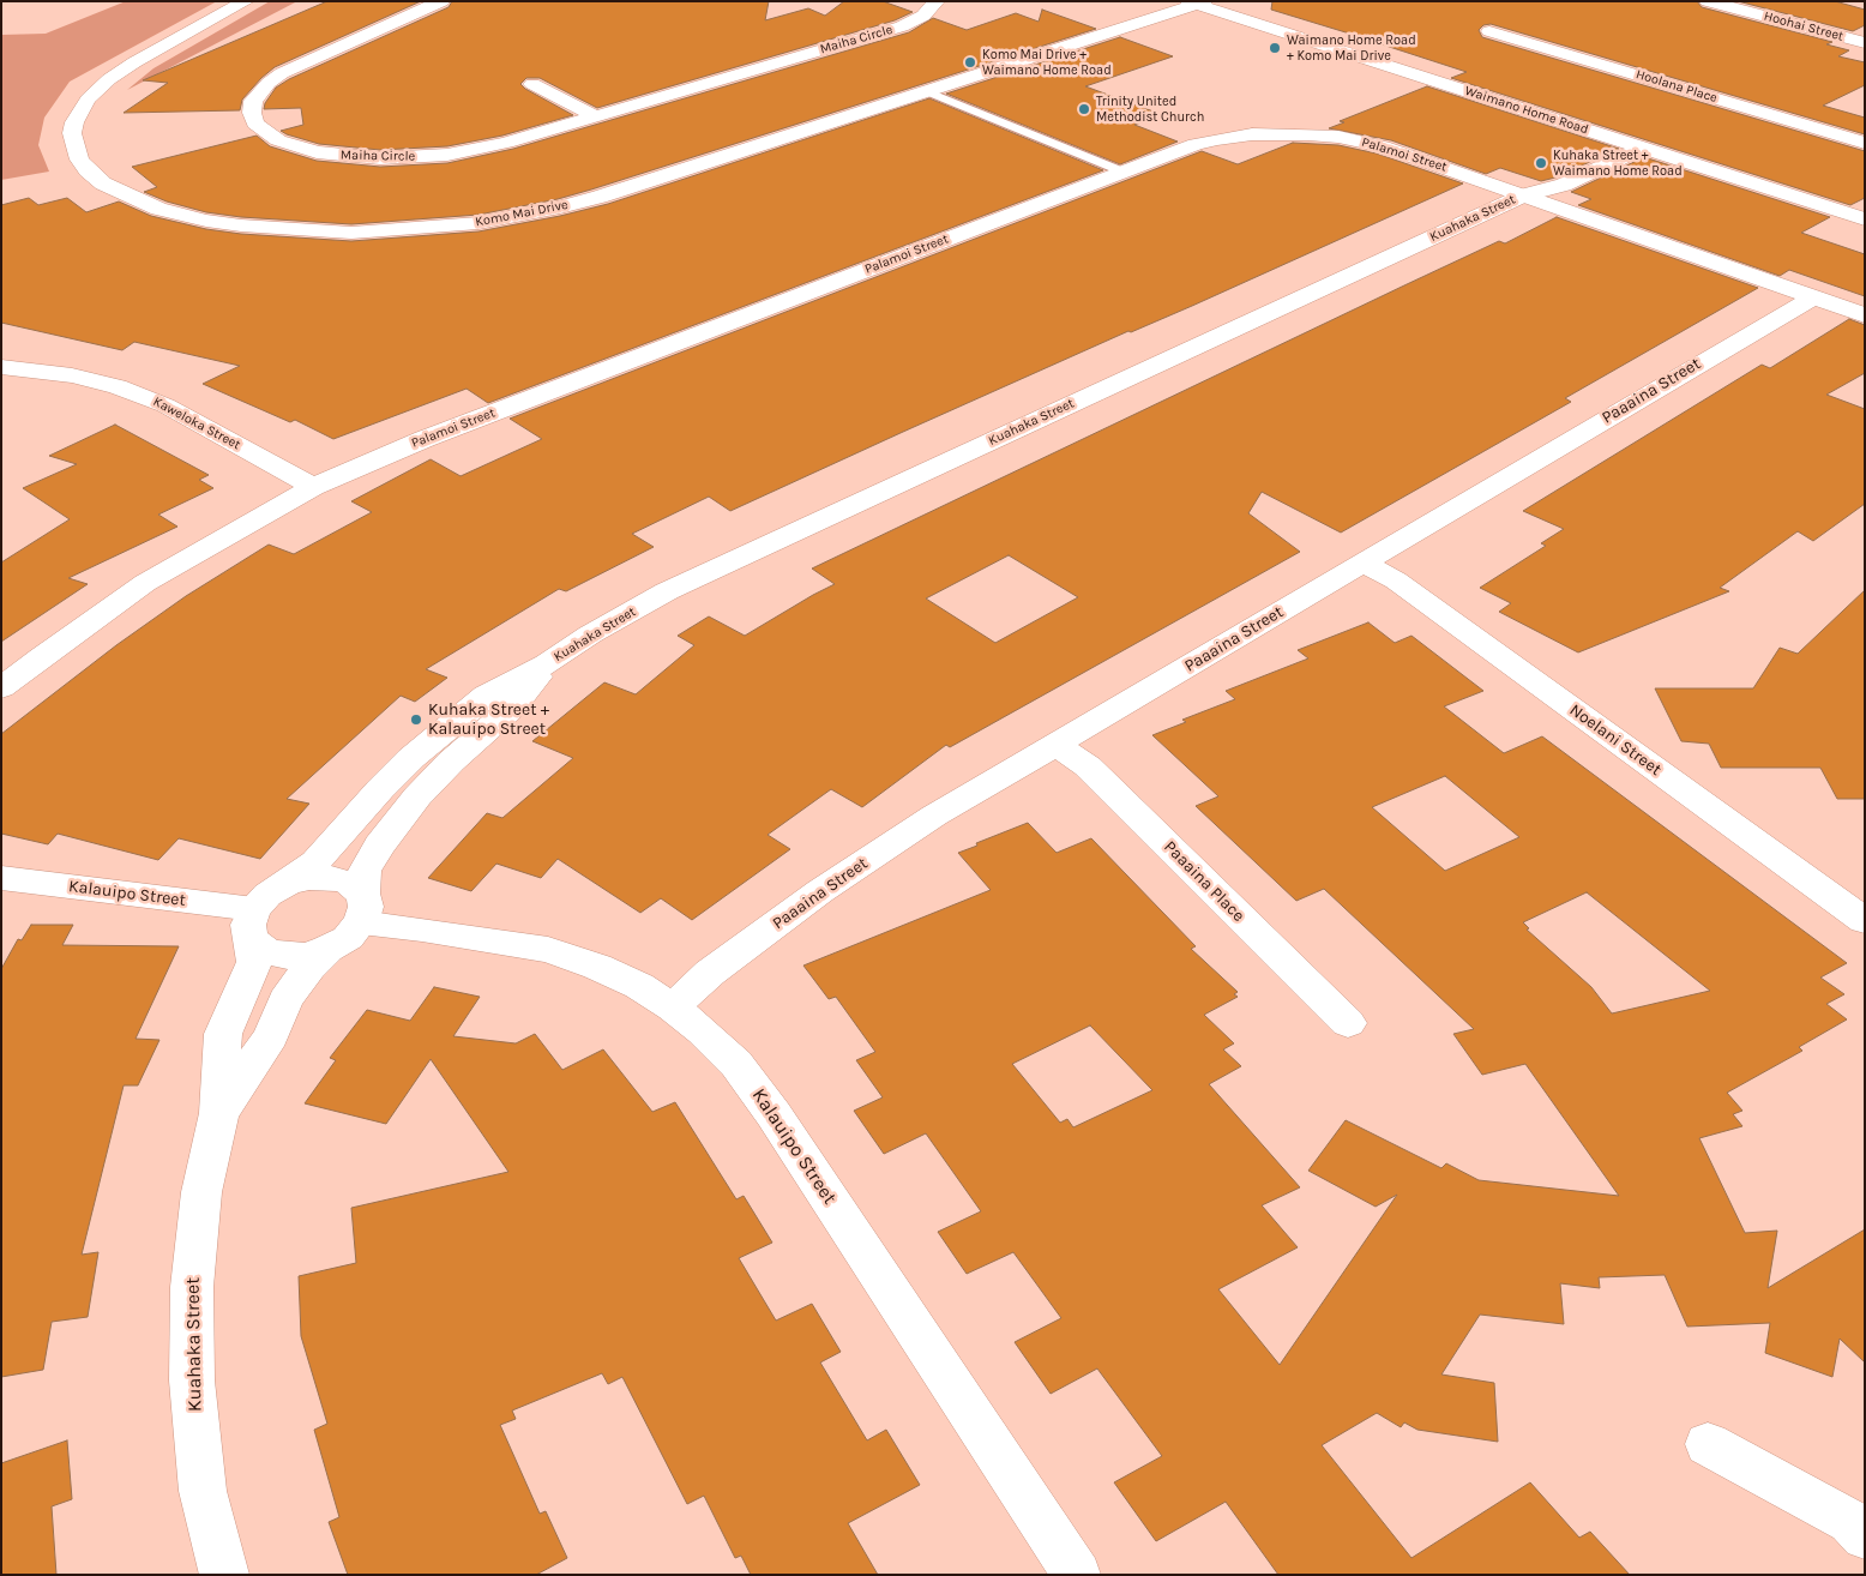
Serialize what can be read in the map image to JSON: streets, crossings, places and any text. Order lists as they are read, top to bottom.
{
  "streets": {
    "street": [
      "Hoohai Street",
      "Maiha Circle",
      "Hoolana Place",
      "Waimano Home Road",
      "Palamoi Street",
      "Komo Mai Drive",
      "Kuahaka Street",
      "Paaaina Street",
      "Kaweloka Street",
      "Noelani Street",
      "Paaaina Place",
      "Kalauipo Street"
    ]
  },
  "crossings": [
    ["Waimano Home Road", "Komo Mai Drive"],
    ["Waimano Home Road", "Kuahaka Street"],
    ["Palamoi Street", "Kuahaka Street"],
    ["Palamoi Street", "Paaaina Street"],
    ["Palamoi Street", "Kaweloka Street"],
    ["Kuahaka Street", "Kalauipo Street"],
    ["Paaaina Street", "Noelani Street"],
    ["Paaaina Street", "Paaaina Place"],
    ["Paaaina Street", "Kalauipo Street"]
  ],
  "places": [
    "Waimano Home Road + Komo Mai Drive",
    "Komo Mai Drive + Waimano Home Road",
    "Trinity United Methodist Church",
    "Kuhaka Street + Waimano Home Road",
    "Kuhaka Street + Kalauipo Street"
  ]
}
